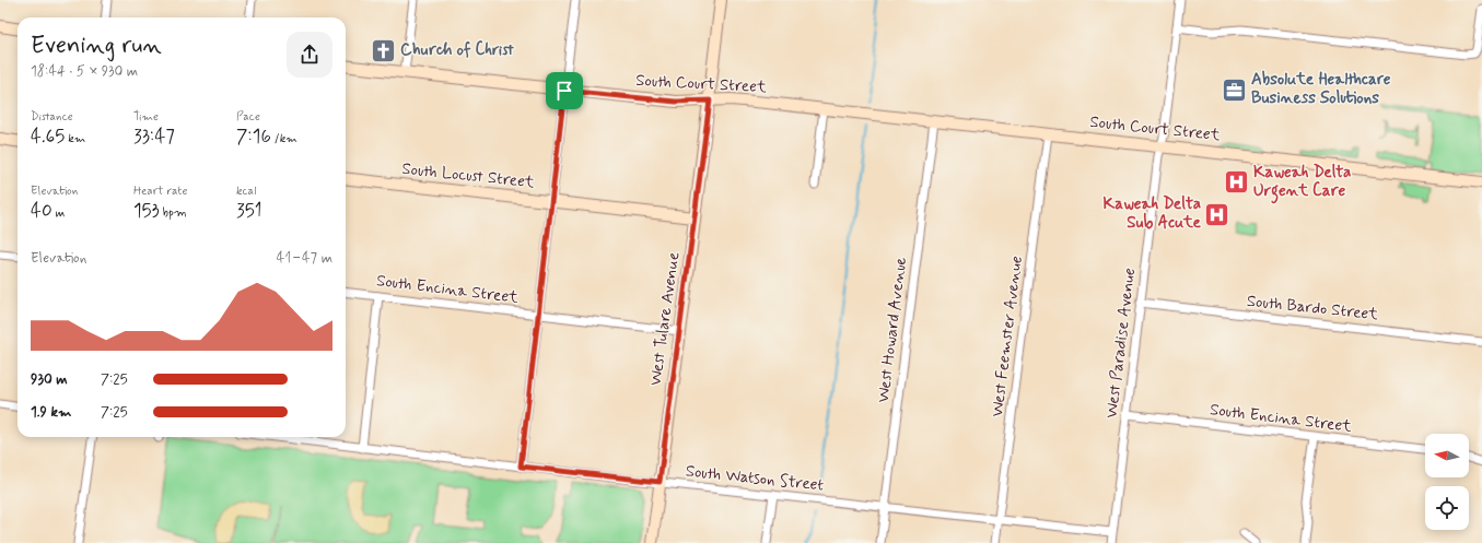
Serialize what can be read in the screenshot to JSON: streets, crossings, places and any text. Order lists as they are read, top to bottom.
{
  "streets": {
    "street": [
      "South Court Street",
      "South Locust Street",
      "South Encina Street",
      "South Bardo Street",
      "West Tulare Avenue",
      "West Howard Avenue",
      "West Feemster Avenue",
      "West Paradise Avenue",
      "South Watson Street"
    ]
  },
  "crossings": [
    ["South Court Street", "West Tulare Avenue"],
    ["South Court Street", "West Howard Avenue"],
    ["South Court Street", "West Feemster Avenue"],
    ["South Court Street", "West Paradise Avenue"],
    ["South Locust Street", "West Tulare Avenue"],
    ["South Encina Street", "West Tulare Avenue"],
    ["South Encina Street", "West Paradise Avenue"],
    ["South Bardo Street", "West Paradise Avenue"],
    ["West Tulare Avenue", "South Watson Street"],
    ["West Howard Avenue", "South Watson Street"],
    ["West Feemster Avenue", "South Watson Street"],
    ["West Paradise Avenue", "South Watson Street"]
  ],
  "places": {
    "church": ["Church of Christ"],
    "office": ["Absolute Healthcare Business Solutions"],
    "hospital": ["Kaweah Delta Urgent Care", "Kaweah Delta Sub Acute"]
  },
  "north": "left",
  "page": {
    "heading": ["Evening run", "18:44 · 5 × 930 m"],
    "stats": [
      ["Distance", "4.65 km"],
      ["Time", "33:47"],
      ["Pace", "7:16 /km"],
      ["Elevation", "40 m"],
      ["Heart rate", "153 bpm"],
      ["kcal", "351"]
    ],
    "chart": ["Elevation", "41–47 m"],
    "list": [
      {
        "name": "930 m",
        "note": "7:25"
      },
      {
        "name": "1.9 km",
        "note": "7:25"
      }
    ]
  }
}
